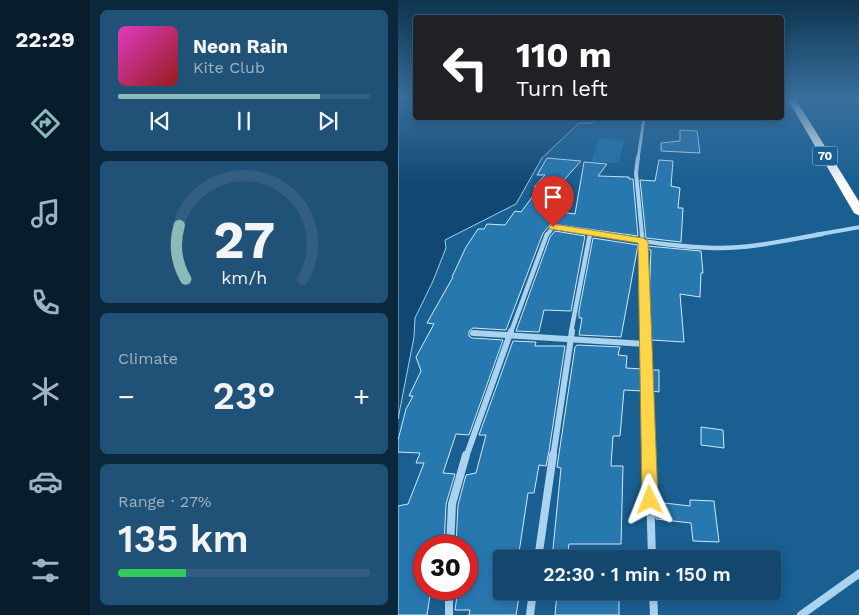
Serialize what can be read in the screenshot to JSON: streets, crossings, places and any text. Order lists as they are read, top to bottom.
{
  "streets": {
    "highway": ["70"]
  },
  "page": {
    "tabs": "22:29",
    "turn": ["110 m", "Turn left"],
    "song": ["Neon Rain", "Kite Club"],
    "tile": [
      "Climate",
      ["Range · 27%", "135 km"]
    ],
    "heat": ["−", "23°", "+"],
    "limit": "30",
    "trip": "22:30 · 1 min · 150 m",
    "gauge": ["27", "km/h"]
  }
}
